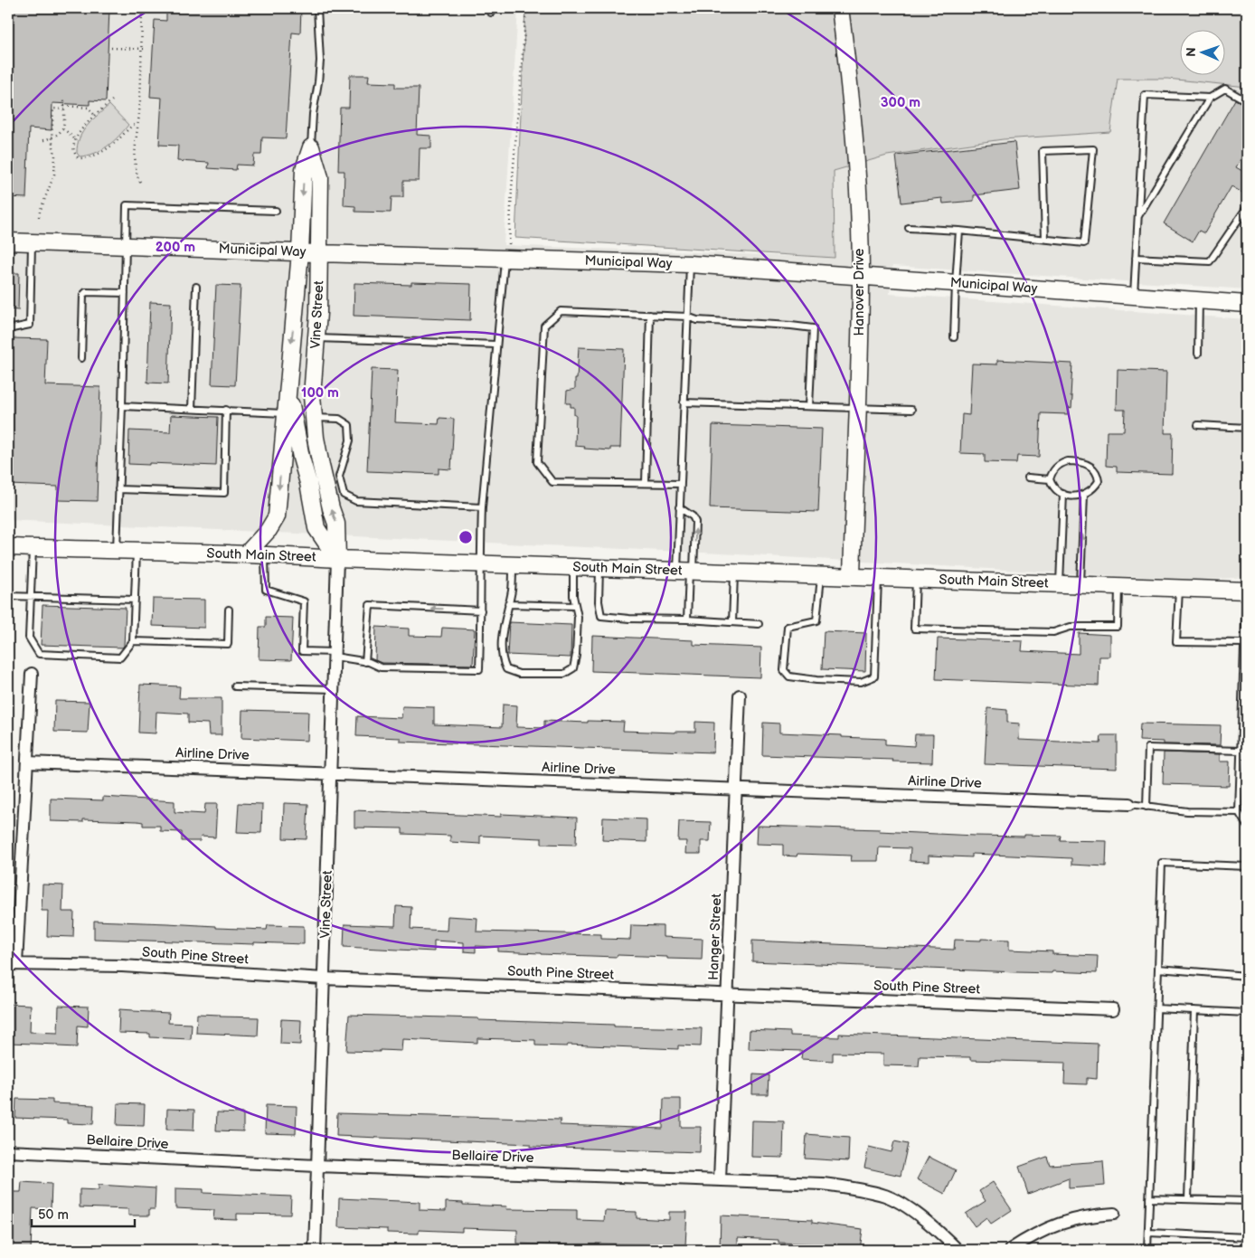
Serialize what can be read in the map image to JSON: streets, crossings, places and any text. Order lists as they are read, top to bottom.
{
  "streets": {
    "street": [
      "Municipal Way",
      "Hanover Drive",
      "Vine Street",
      "South Main Street",
      "Airline Drive",
      "Hanger Street",
      "South Pine Street",
      "Bellaire Drive"
    ]
  },
  "crossings": [
    ["Municipal Way", "Hanover Drive"],
    ["Municipal Way", "Vine Street"],
    ["Hanover Drive", "South Main Street"],
    ["Vine Street", "South Main Street"],
    ["Vine Street", "Airline Drive"],
    ["Vine Street", "South Pine Street"],
    ["Vine Street", "Bellaire Drive"],
    ["Airline Drive", "Hanger Street"],
    ["Hanger Street", "South Pine Street"],
    ["Hanger Street", "Bellaire Drive"]
  ],
  "scale_bar": "50 m",
  "north": "left",
  "rings": ["300 m", "200 m", "100 m"]
}
